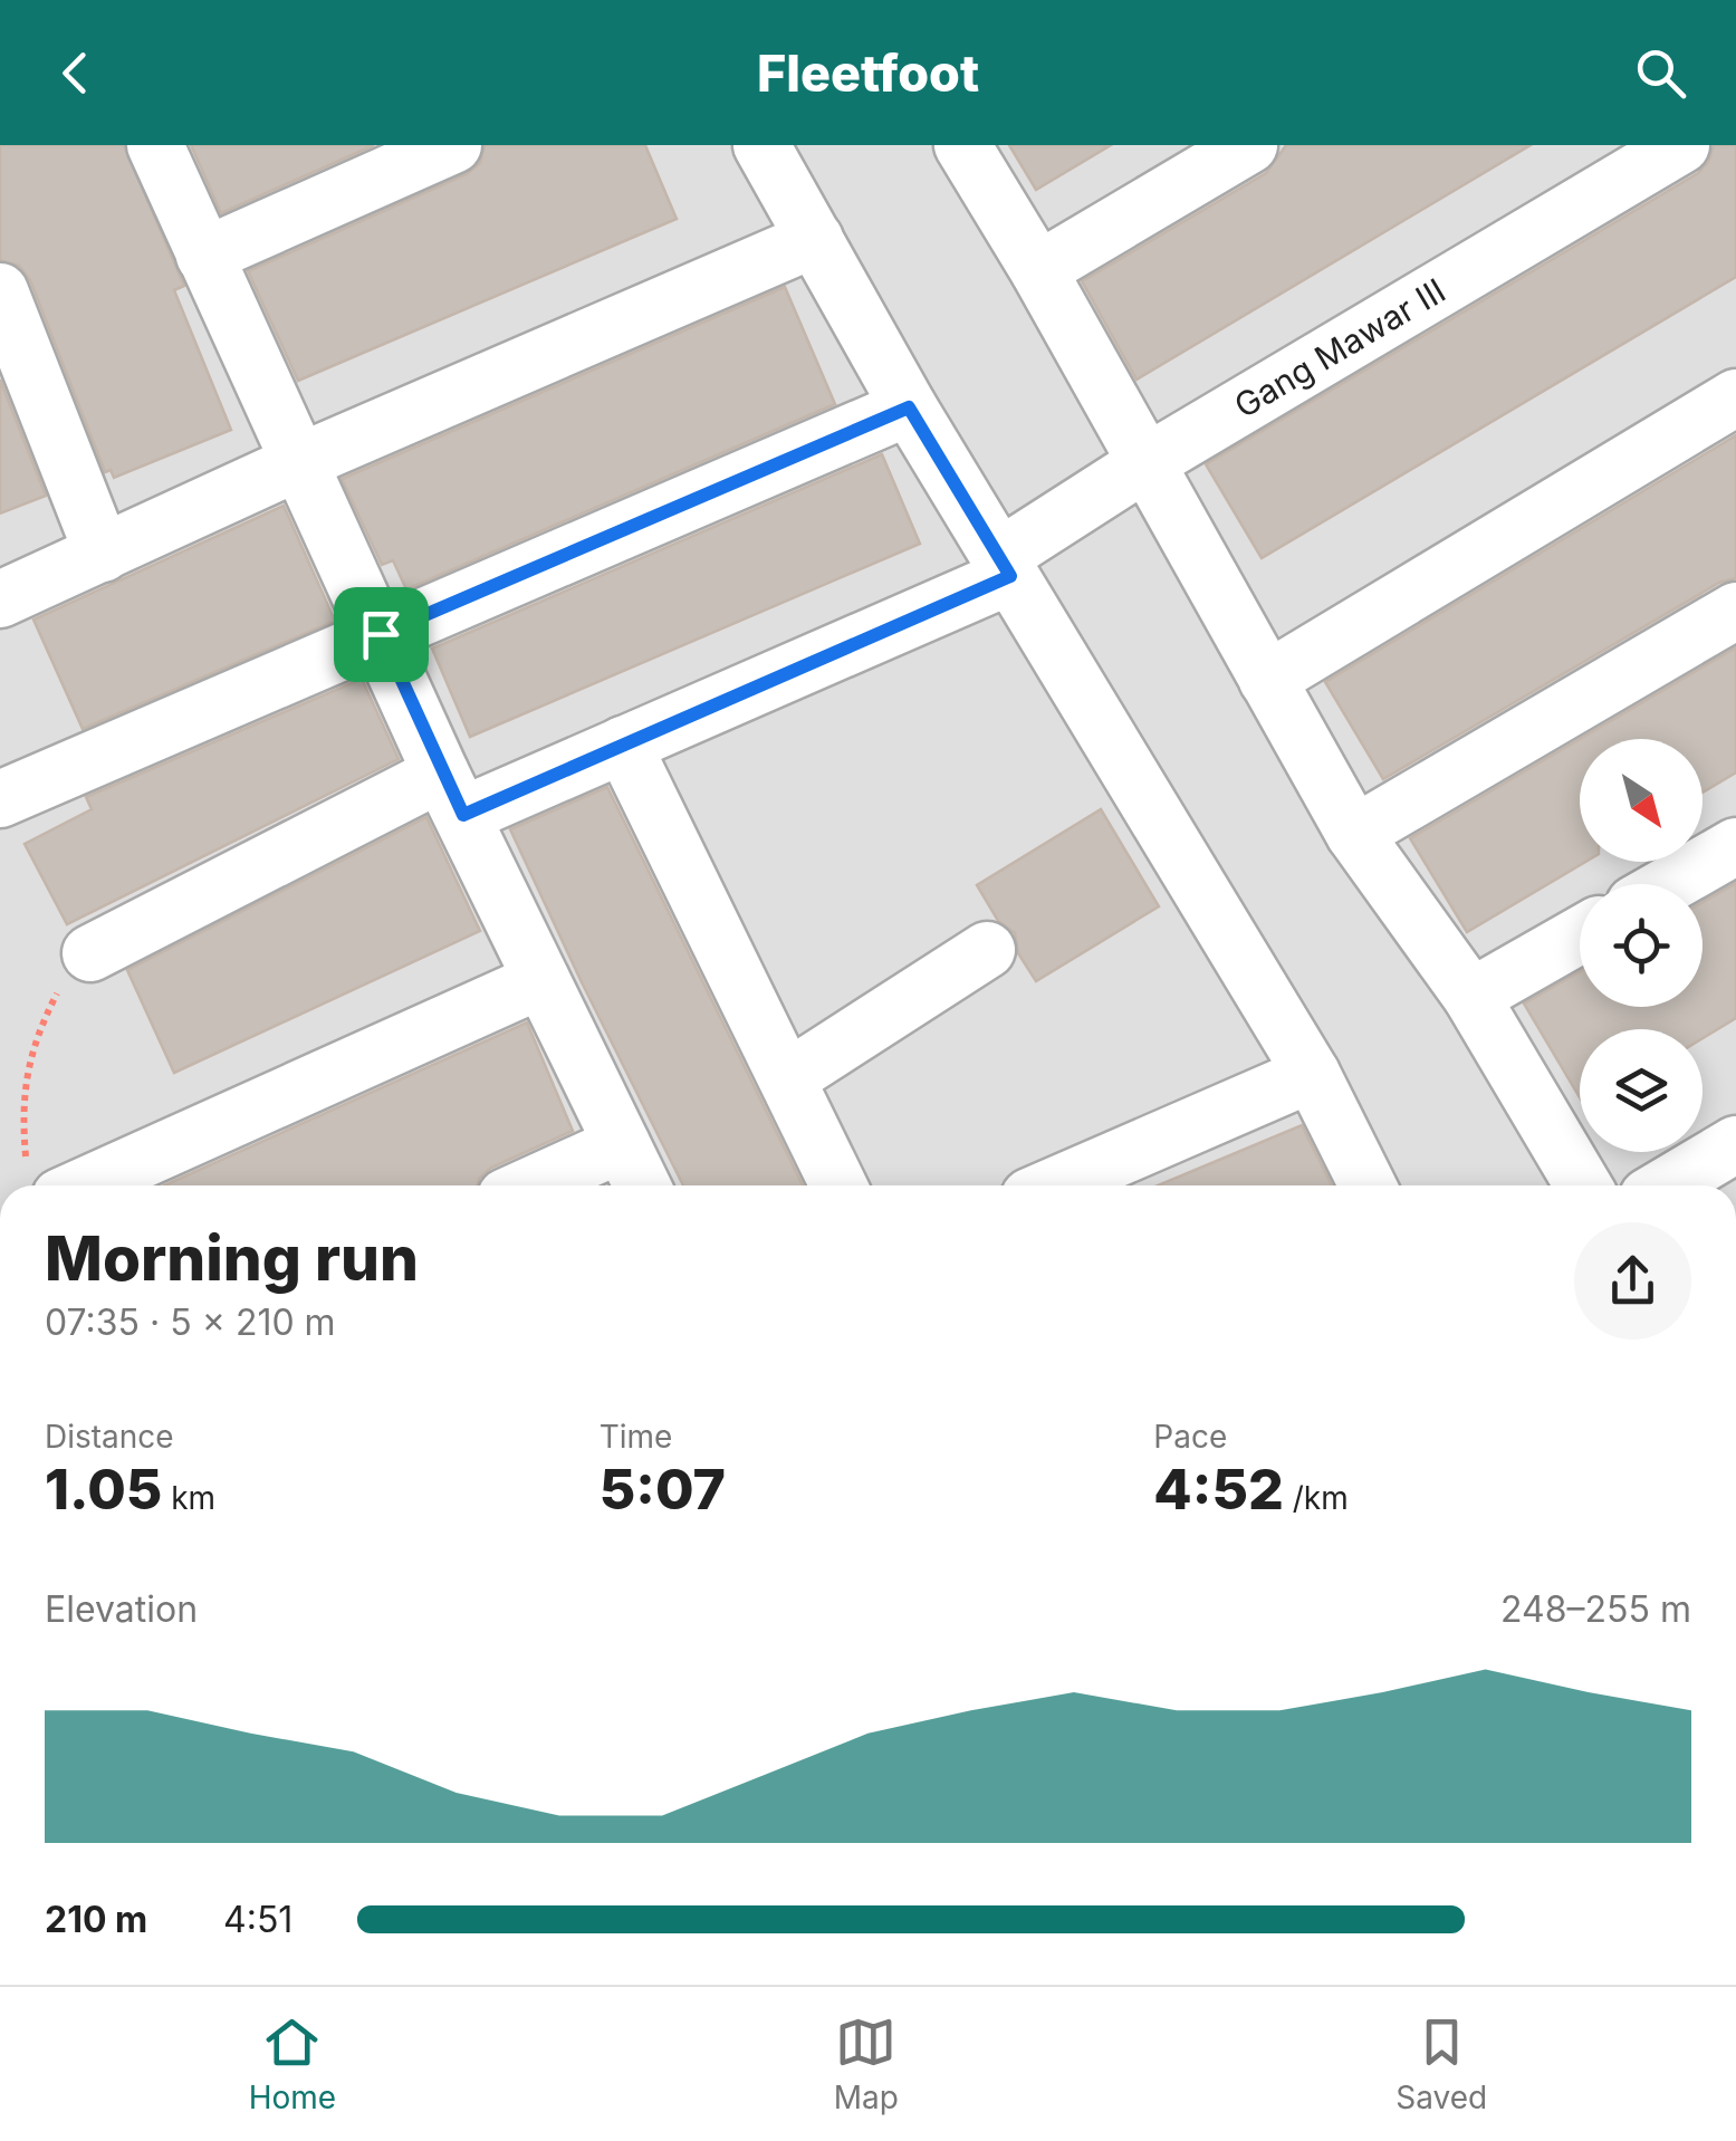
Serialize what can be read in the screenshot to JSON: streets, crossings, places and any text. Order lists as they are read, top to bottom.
{
  "streets": {
    "street": ["Gang Mawar III"]
  },
  "north": "bottom right",
  "page": {
    "header": "Fleetfoot",
    "heading": ["Morning run", "07:35 · 5 × 210 m"],
    "stats": [
      ["Distance", "1.05 km"],
      ["Time", "5:07"],
      ["Pace", "4:52 /km"]
    ],
    "chart": ["Elevation", "248–255 m"],
    "list": [
      {
        "name": "210 m",
        "note": "4:51"
      }
    ],
    "tabs": ["Home", "Map", "Saved"]
  }
}
